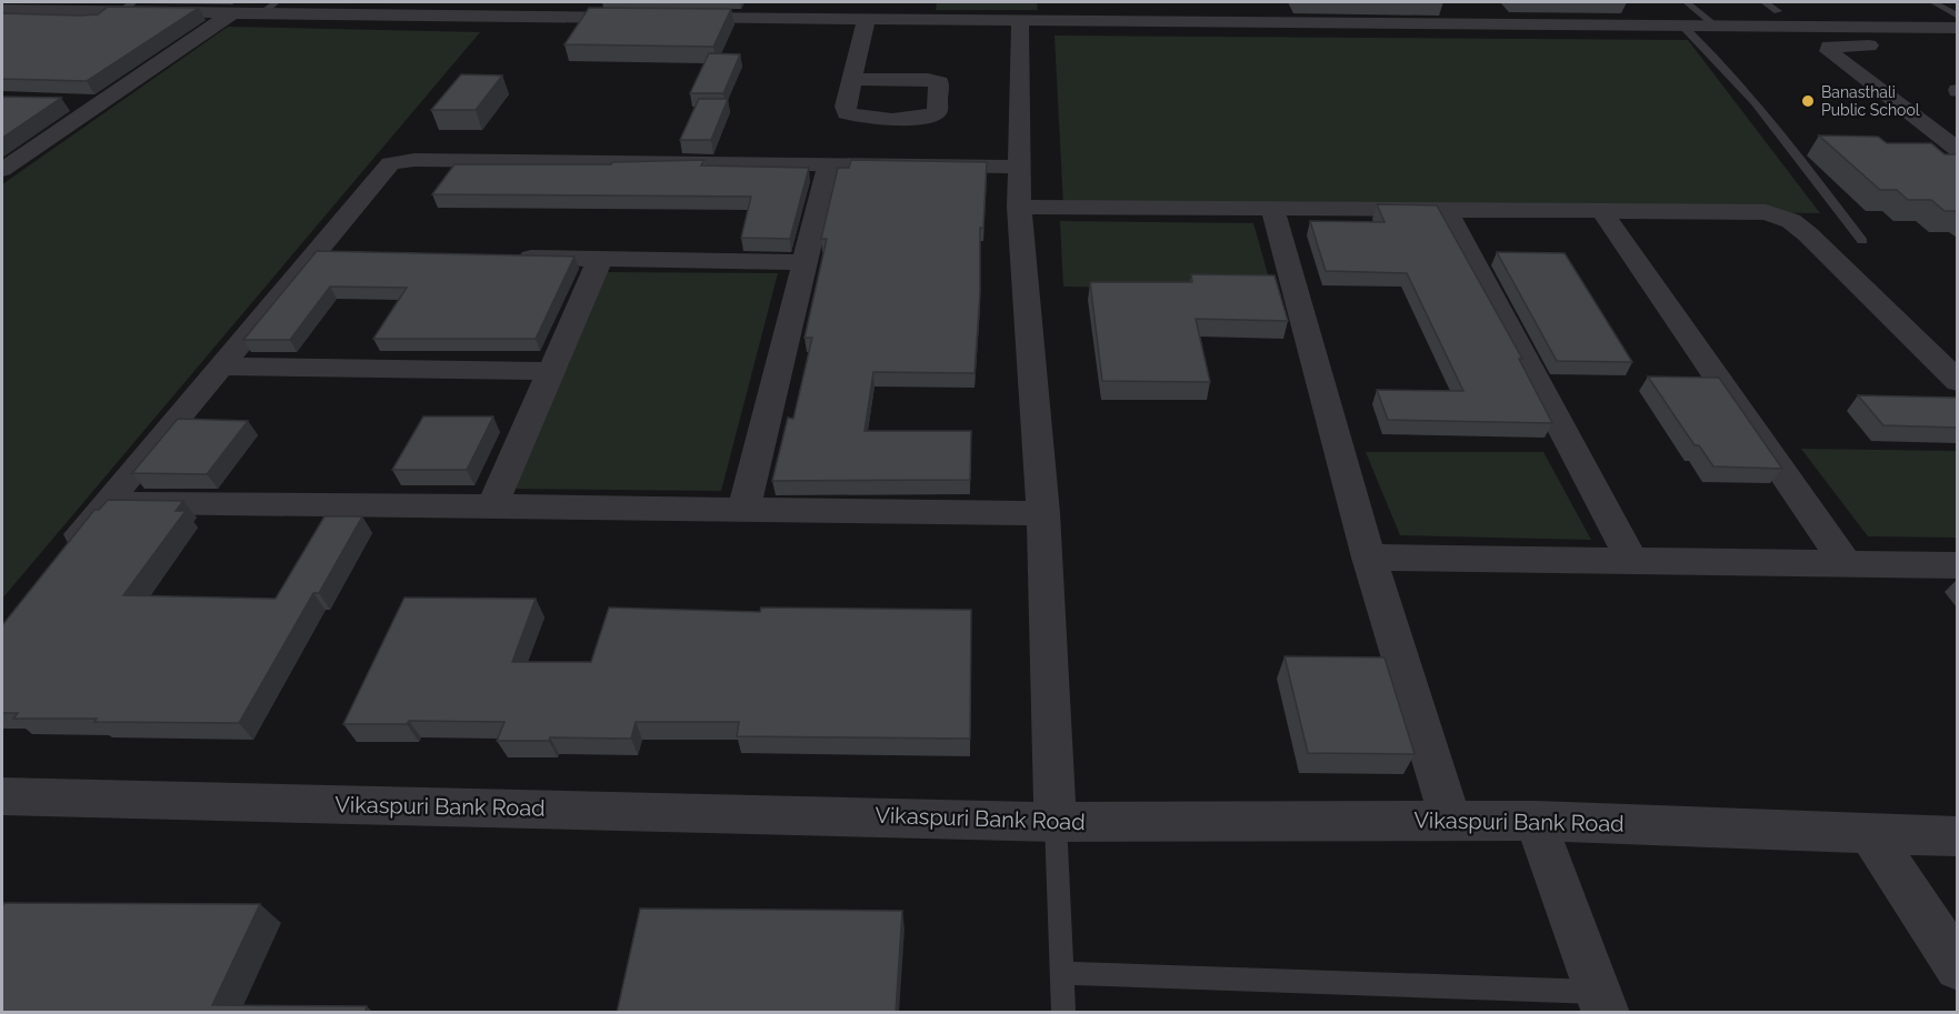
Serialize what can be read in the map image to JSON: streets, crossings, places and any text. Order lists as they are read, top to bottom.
{
  "streets": {
    "street": ["Vikaspuri Bank Road"]
  },
  "places": ["Banasthali Public School"]
}
